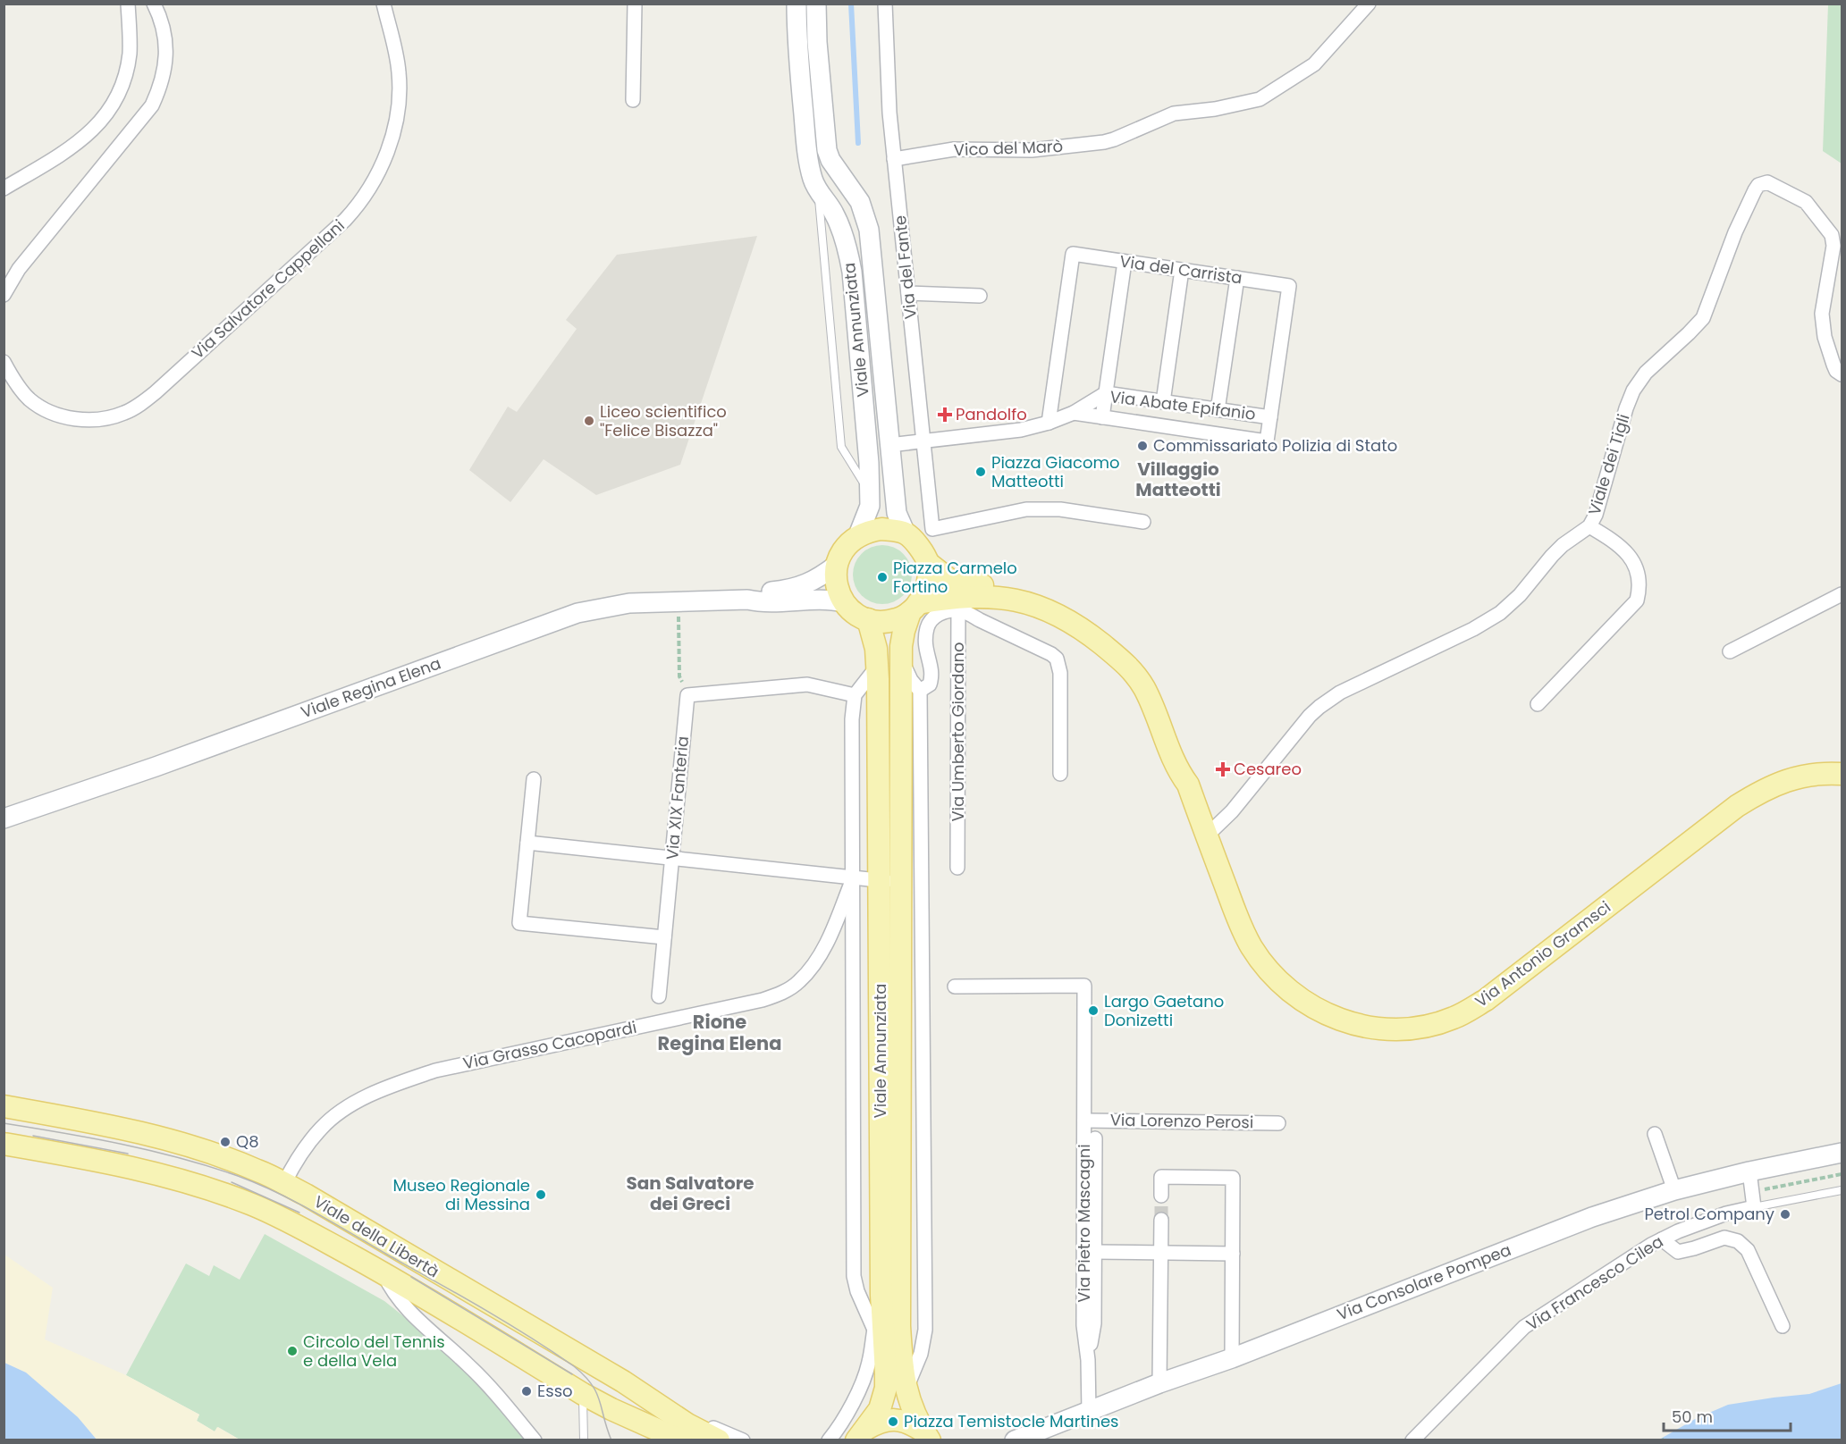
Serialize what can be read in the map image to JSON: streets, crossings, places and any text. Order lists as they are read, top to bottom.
{
  "streets": {
    "main road": [
      "Viale Annunziata",
      "Viale Regina Elena",
      "Via Antonio Gramsci",
      "Viale della Libertà",
      "Via Consolare Pompea"
    ],
    "street": [
      "Vico del Marò",
      "Via del Fante",
      "Via del Carrista",
      "Via Salvatore Cappellani",
      "Via Abate Epifanio",
      "Viale dei Tigli",
      "Via Umberto Giordano",
      "Via XIX Fanteria",
      "Via Grasso Cacopardi",
      "Via Lorenzo Perosi",
      "Via Pietro Mascagni",
      "Via Francesco Cilea"
    ]
  },
  "crossings": [
    ["Vico del Marò", "Via del Fante"],
    ["Via del Fante", "Via Abate Epifanio"],
    ["Via del Carrista", "Via Abate Epifanio"],
    ["Viale Annunziata", "Via Abate Epifanio"],
    ["Viale Annunziata", "Via Antonio Gramsci"],
    ["Viale Annunziata", "Via Grasso Cacopardi"],
    ["Viale dei Tigli", "Via Antonio Gramsci"],
    ["Via Umberto Giordano", "Via Antonio Gramsci"],
    ["Via Grasso Cacopardi", "Viale della Libertà"],
    ["Via Lorenzo Perosi", "Via Pietro Mascagni"],
    ["Via Pietro Mascagni", "Via Consolare Pompea"]
  ],
  "districts": ["Villaggio Matteotti", "Rione Regina Elena", "San Salvatore dei Greci"],
  "places": {
    "health": ["Pandolfo", "Cesareo"],
    "other": [
      "Liceo scientifico \"Felice Bisazza\"",
      "Commissariato Polizia di Stato",
      "Piazza Giacomo Matteotti",
      "Piazza Carmelo Fortino",
      "Largo Gaetano Donizetti",
      "Q8",
      "Museo Regionale di Messina",
      "Petrol Company",
      "Circolo del Tennis e della Vela",
      "Esso",
      "Piazza Temistocle Martines"
    ]
  },
  "scale_bar": "50 m"
}
